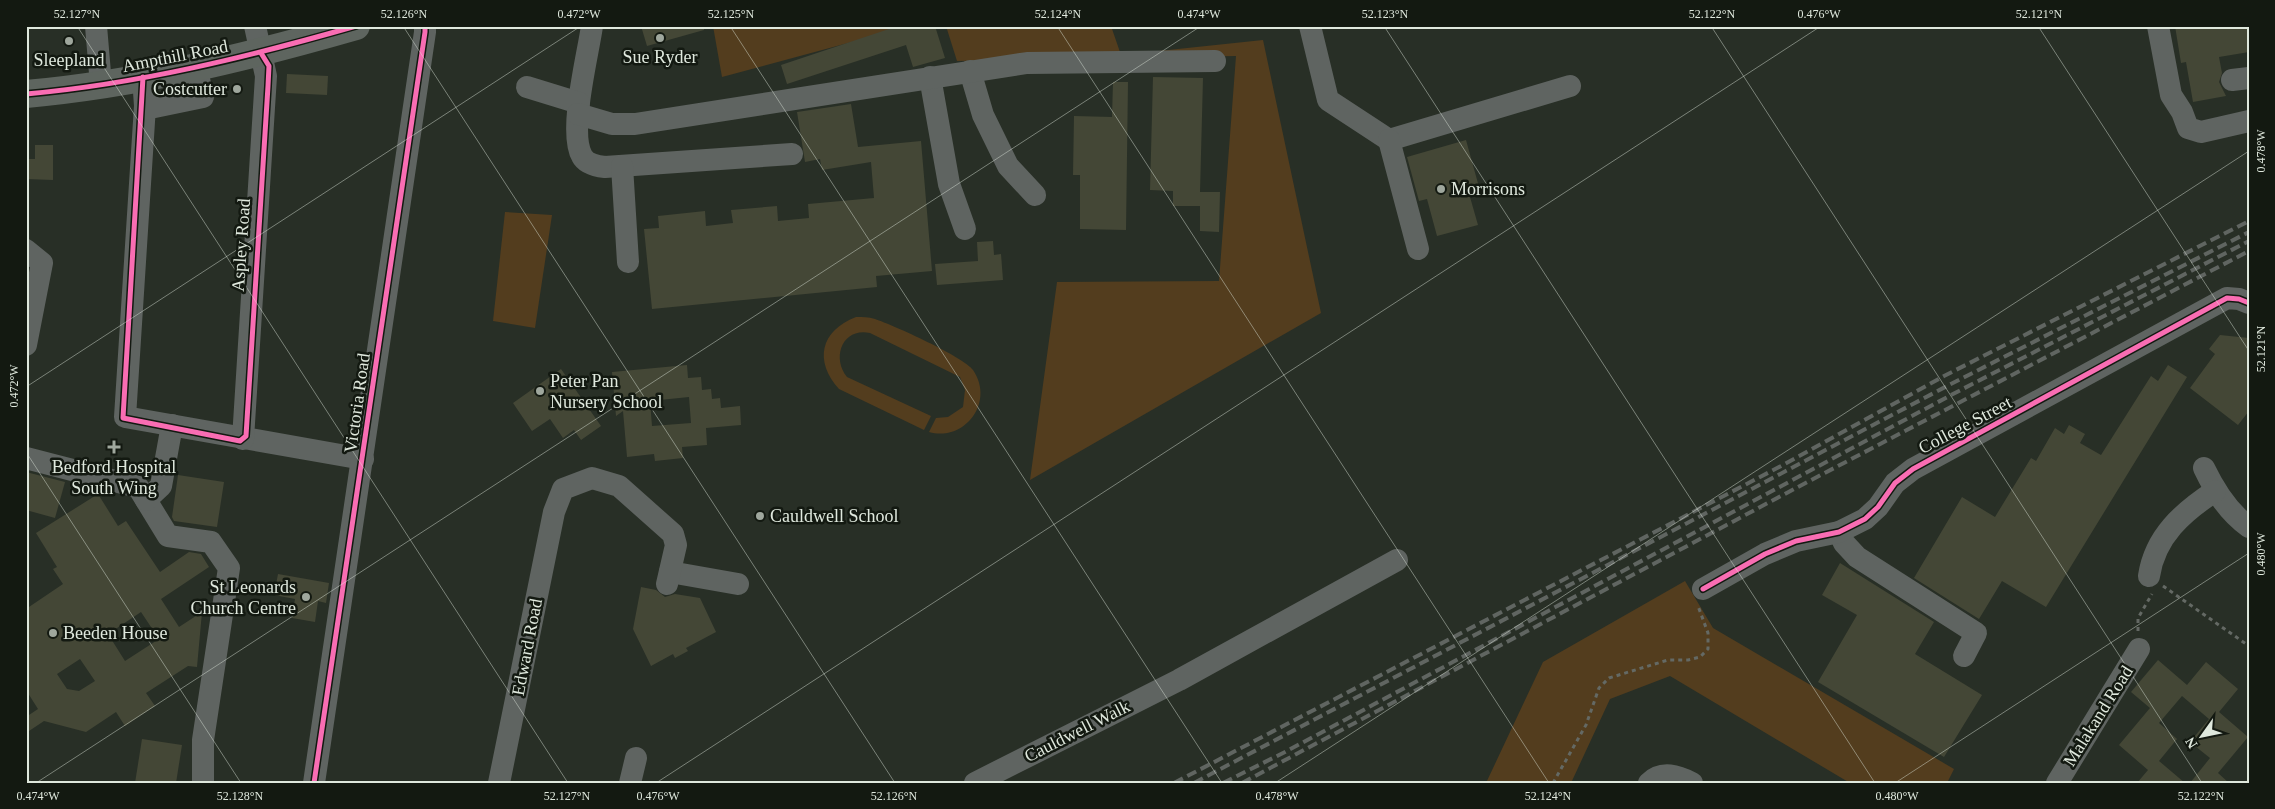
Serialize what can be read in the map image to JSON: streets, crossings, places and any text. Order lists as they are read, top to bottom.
{
  "streets": {
    "main road": ["Ampthill Road"],
    "street": [
      "Aspley Road",
      "Victoria Road",
      "College Street",
      "Edward Road",
      "Malakand Road",
      "Cauldwell Walk"
    ]
  },
  "crossings": [
    ["Ampthill Road", "Aspley Road"]
  ],
  "places": {
    "other": [
      "Sue Ryder",
      "Sleepland",
      "Costcutter",
      "Morrisons",
      "Peter Pan Nursery School",
      "Cauldwell School",
      "St Leonards Church Centre",
      "Beeden House"
    ],
    "health": ["Bedford Hospital South Wing"]
  },
  "north": "bottom left",
  "coordinates": [
    "52.127°N",
    "52.126°N",
    "0.472°W",
    "52.125°N",
    "52.124°N",
    "0.474°W",
    "52.123°N",
    "52.122°N",
    "0.476°W",
    "52.121°N",
    "0.478°W",
    "0.480°W",
    "52.128°N"
  ]
}
